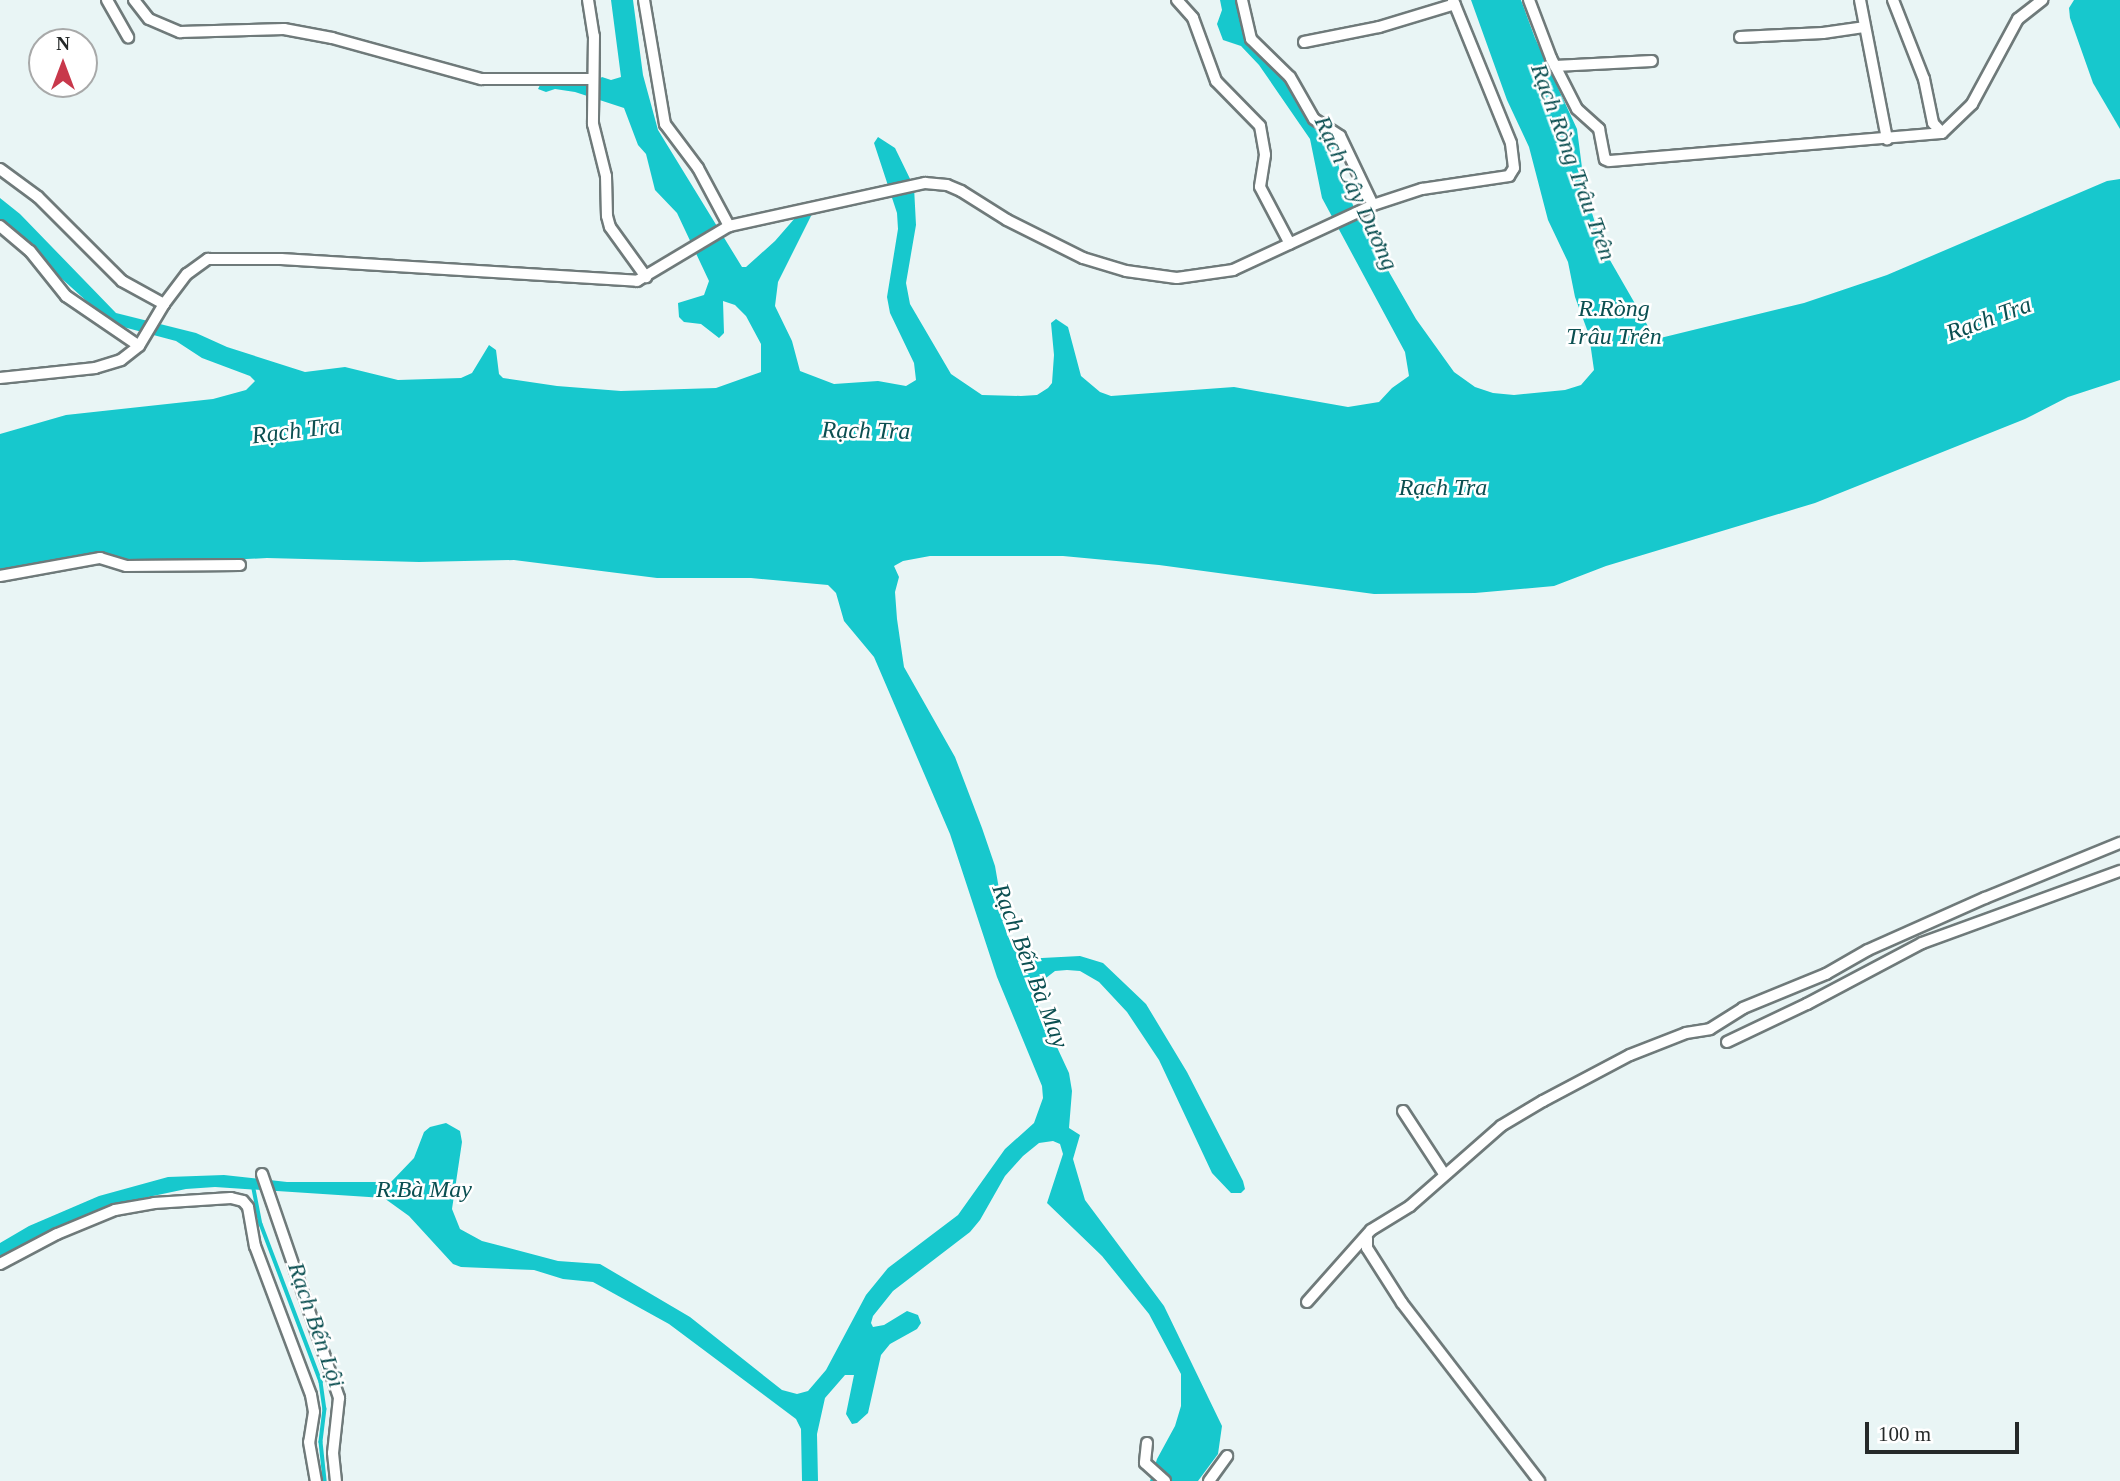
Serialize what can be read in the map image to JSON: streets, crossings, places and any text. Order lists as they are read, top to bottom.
{
  "water": [
    "Rạch Ròng Trâu Trên",
    "Rạch Cây Dương",
    "R.Ròng Trâu Trên",
    "Rạch Tra",
    "Rạch Bến Bà May",
    "R.Bà May",
    "Rạch Bến Lội"
  ],
  "scale_bar": "100 m",
  "north": "top"
}
